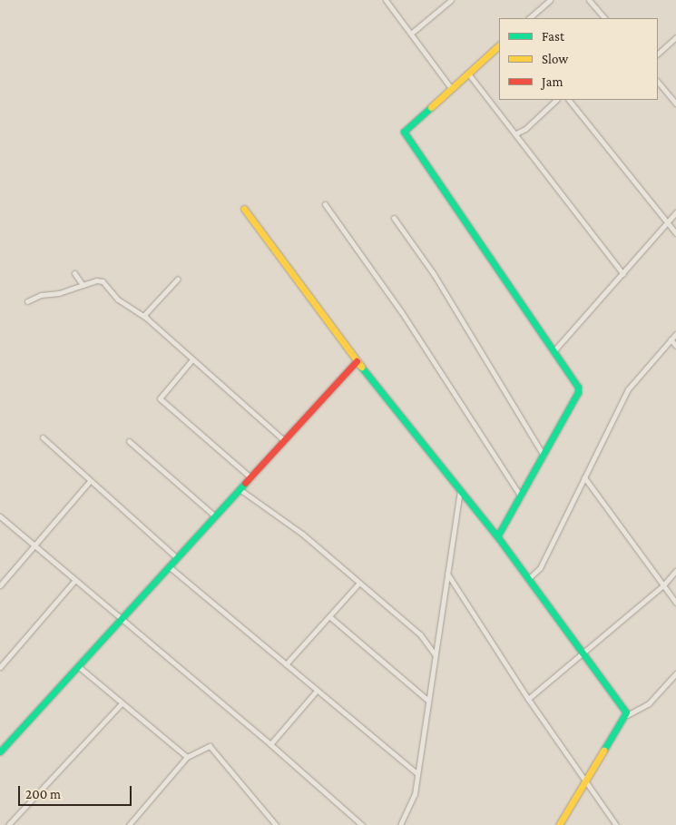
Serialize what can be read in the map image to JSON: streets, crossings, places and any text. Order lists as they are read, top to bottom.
{
  "legend": ["Fast", "Slow", "Jam"],
  "scale_bar": "200 m"
}
